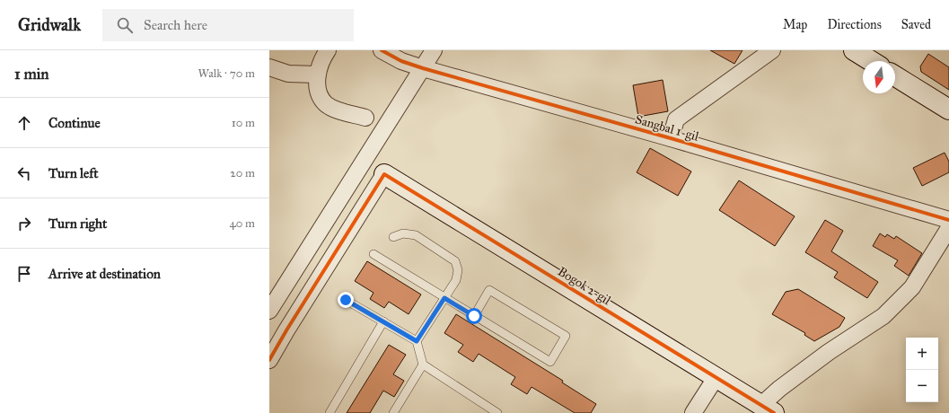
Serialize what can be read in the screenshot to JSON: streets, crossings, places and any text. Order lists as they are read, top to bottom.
{
  "streets": {
    "street": ["Sangbal 1-gil", "Bogok 2-gil"]
  },
  "north": "bottom",
  "page": {
    "header": "Gridwalk",
    "search": "Search here",
    "nav": ["Map", "Directions", "Saved"],
    "heading": ["1 min", "Walk · 70 m"],
    "list": [
      ["Continue", "10 m"],
      ["Turn left", "20 m"],
      ["Turn right", "40 m"],
      "Arrive at destination"
    ],
    "map_buttons": ["+", "−"]
  }
}
